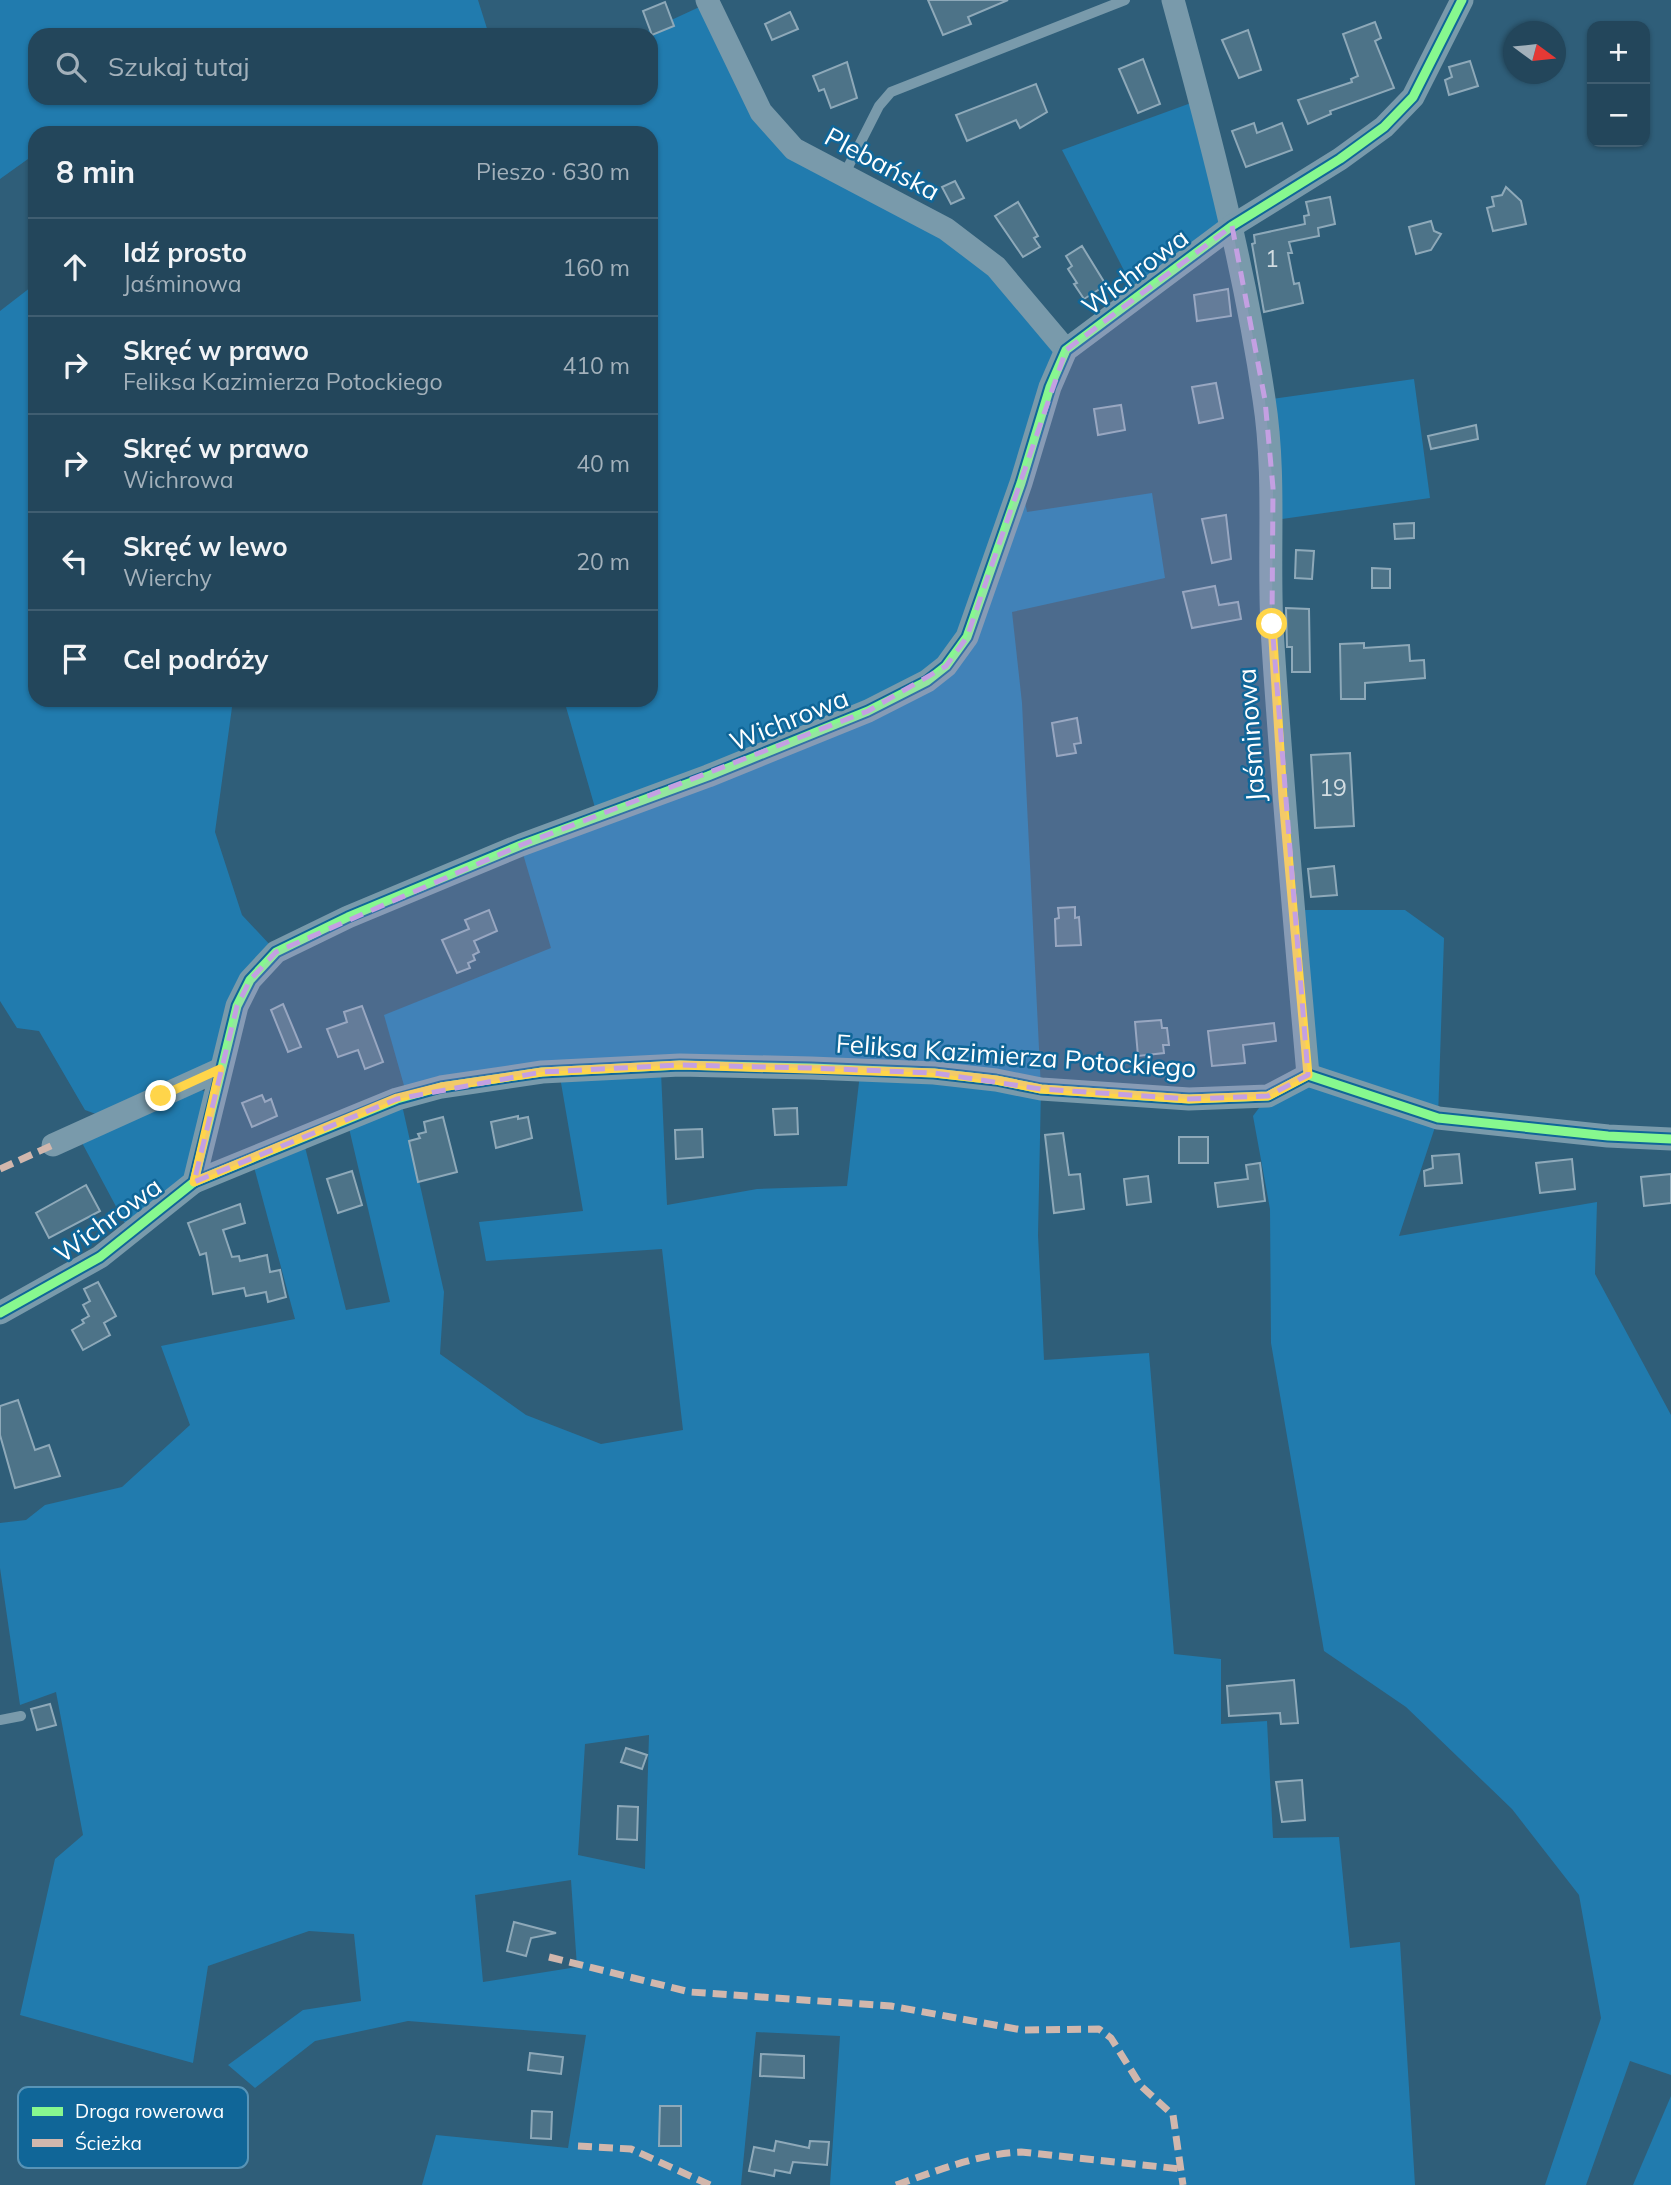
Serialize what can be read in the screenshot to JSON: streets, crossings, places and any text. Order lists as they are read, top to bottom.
{
  "streets": {
    "street": [
      "Plebańska",
      "Wichrowa",
      "Jaśminowa",
      "Feliksa Kazimierza Potockiego"
    ]
  },
  "crossings": [
    ["Plebańska", "Wichrowa"],
    ["Wichrowa", "Jaśminowa"],
    ["Wichrowa", "Feliksa Kazimierza Potockiego"],
    ["Jaśminowa", "Feliksa Kazimierza Potockiego"]
  ],
  "house_numbers": ["1", "19"],
  "legend": ["Droga rowerowa", "Ścieżka"],
  "north": "right",
  "page": {
    "map_buttons": ["+", "−"],
    "search": "Szukaj tutaj",
    "heading": ["8 min", "Pieszo · 630 m"],
    "list": [
      ["Idź prosto", "Jaśminowa", "160 m"],
      ["Skręć w prawo", "Feliksa Kazimierza Potockiego", "410 m"],
      ["Skręć w prawo", "Wichrowa", "40 m"],
      ["Skręć w lewo", "Wierchy", "20 m"],
      "Cel podróży"
    ]
  }
}
